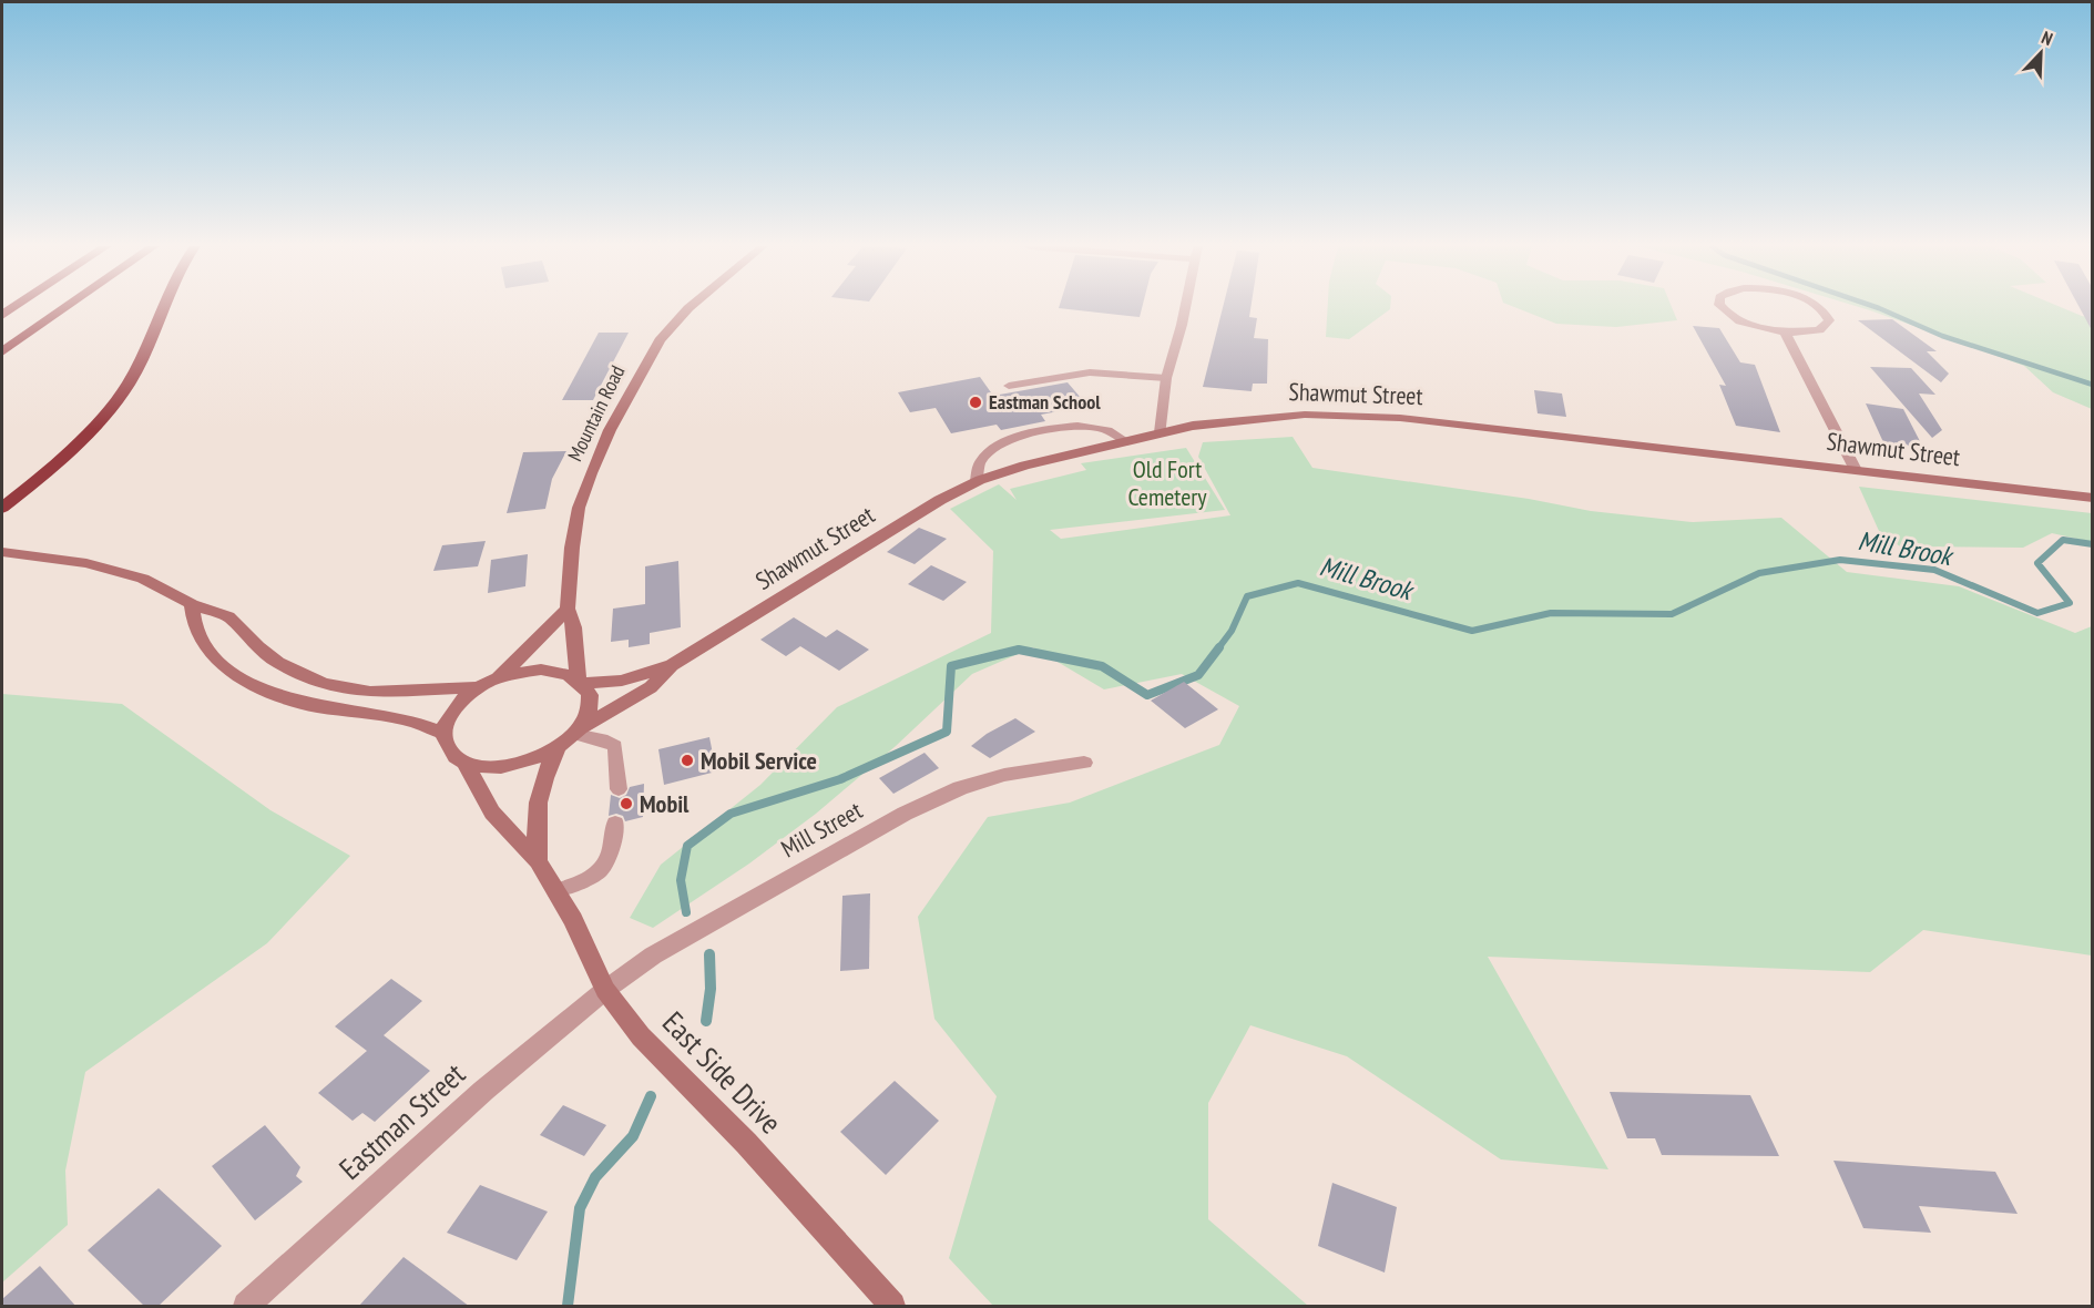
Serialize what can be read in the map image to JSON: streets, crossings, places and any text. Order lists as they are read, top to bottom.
{
  "streets": {
    "main road": ["Shawmut Street", "Mountain Road", "East Side Drive"],
    "street": ["Mill Street", "Eastman Street"]
  },
  "crossings": [
    ["Shawmut Street", "Mountain Road"],
    ["Shawmut Street", "East Side Drive"],
    ["Mountain Road", "East Side Drive"],
    ["Mill Street", "East Side Drive"],
    ["Mill Street", "Eastman Street"],
    ["East Side Drive", "Eastman Street"]
  ],
  "water": ["Mill Brook"],
  "parks": ["Old Fort Cemetery"],
  "places": ["Eastman School", "Mobil Service", "Mobil"],
  "north": "top right"
}
